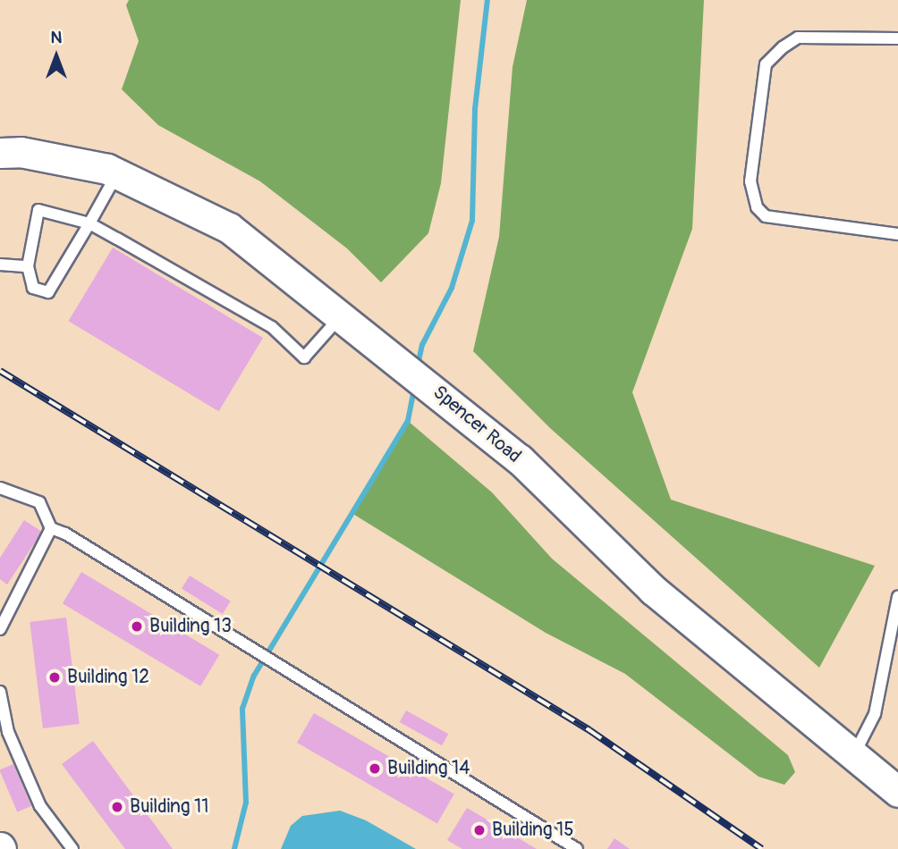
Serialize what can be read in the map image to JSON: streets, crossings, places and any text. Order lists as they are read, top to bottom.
{
  "streets": {
    "street": ["Spencer Road"]
  },
  "places": [
    "Building 13",
    "Building 12",
    "Building 14",
    "Building 11",
    "Building 15"
  ],
  "north": "top"
}
